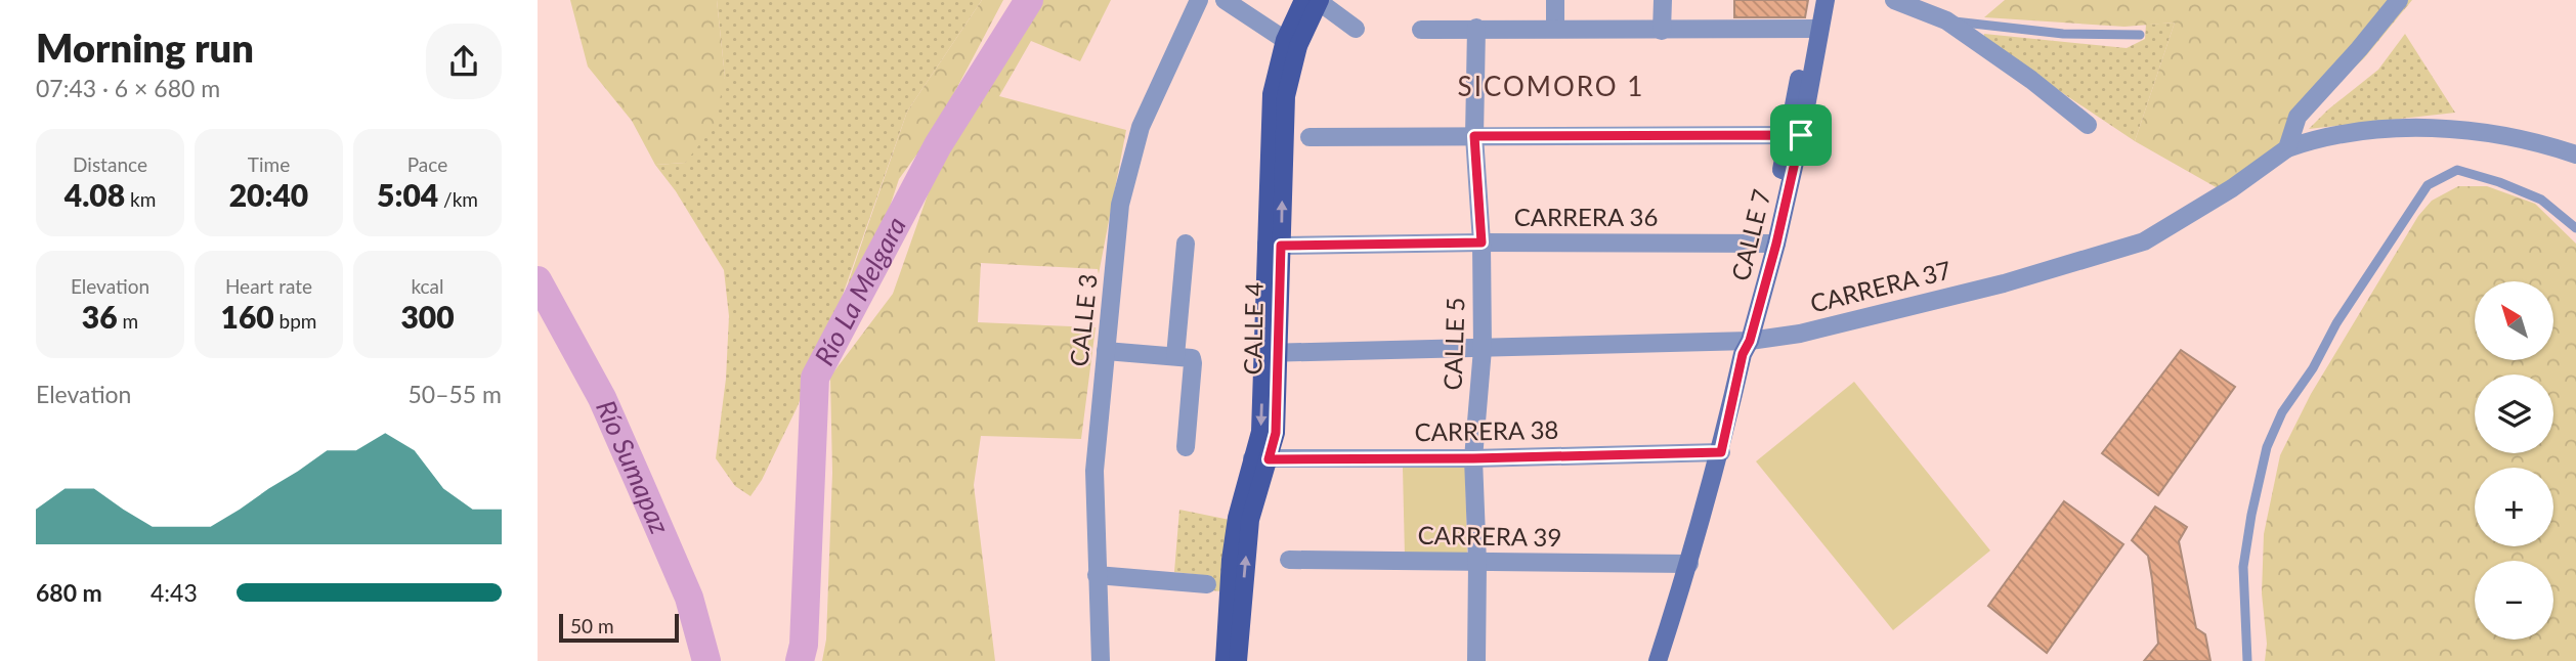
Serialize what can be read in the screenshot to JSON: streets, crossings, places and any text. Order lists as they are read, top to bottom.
{
  "streets": {
    "main road": ["CALLE 4"],
    "street": [
      "CARRERA 36",
      "CALLE 7",
      "CARRERA 37",
      "CALLE 3",
      "CALLE 5",
      "CARRERA 38",
      "CARRERA 39"
    ]
  },
  "crossings": [
    ["CARRERA 36", "CALLE 7"],
    ["CARRERA 36", "CALLE 4"],
    ["CARRERA 36", "CALLE 5"],
    ["CALLE 7", "CARRERA 37"],
    ["CALLE 7", "CARRERA 38"],
    ["CALLE 7", "CARRERA 39"],
    ["CARRERA 37", "CALLE 4"],
    ["CARRERA 37", "CALLE 5"],
    ["CALLE 4", "CARRERA 38"],
    ["CALLE 5", "CARRERA 38"],
    ["CALLE 5", "CARRERA 39"]
  ],
  "districts": ["SICOMORO 1"],
  "water": ["Río La Melgara", "Río Sumapaz"],
  "scale_bar": "50 m",
  "north": "top left",
  "page": {
    "heading": ["Morning run", "07:43 · 6 × 680 m"],
    "stats": [
      ["Distance", "4.08 km"],
      ["Time", "20:40"],
      ["Pace", "5:04 /km"],
      ["Elevation", "36 m"],
      ["Heart rate", "160 bpm"],
      ["kcal", "300"]
    ],
    "map_buttons": ["+", "−"],
    "chart": ["Elevation", "50–55 m"],
    "list": [
      {
        "name": "680 m",
        "note": "4:43"
      }
    ],
    "scale": "50 m"
  }
}
